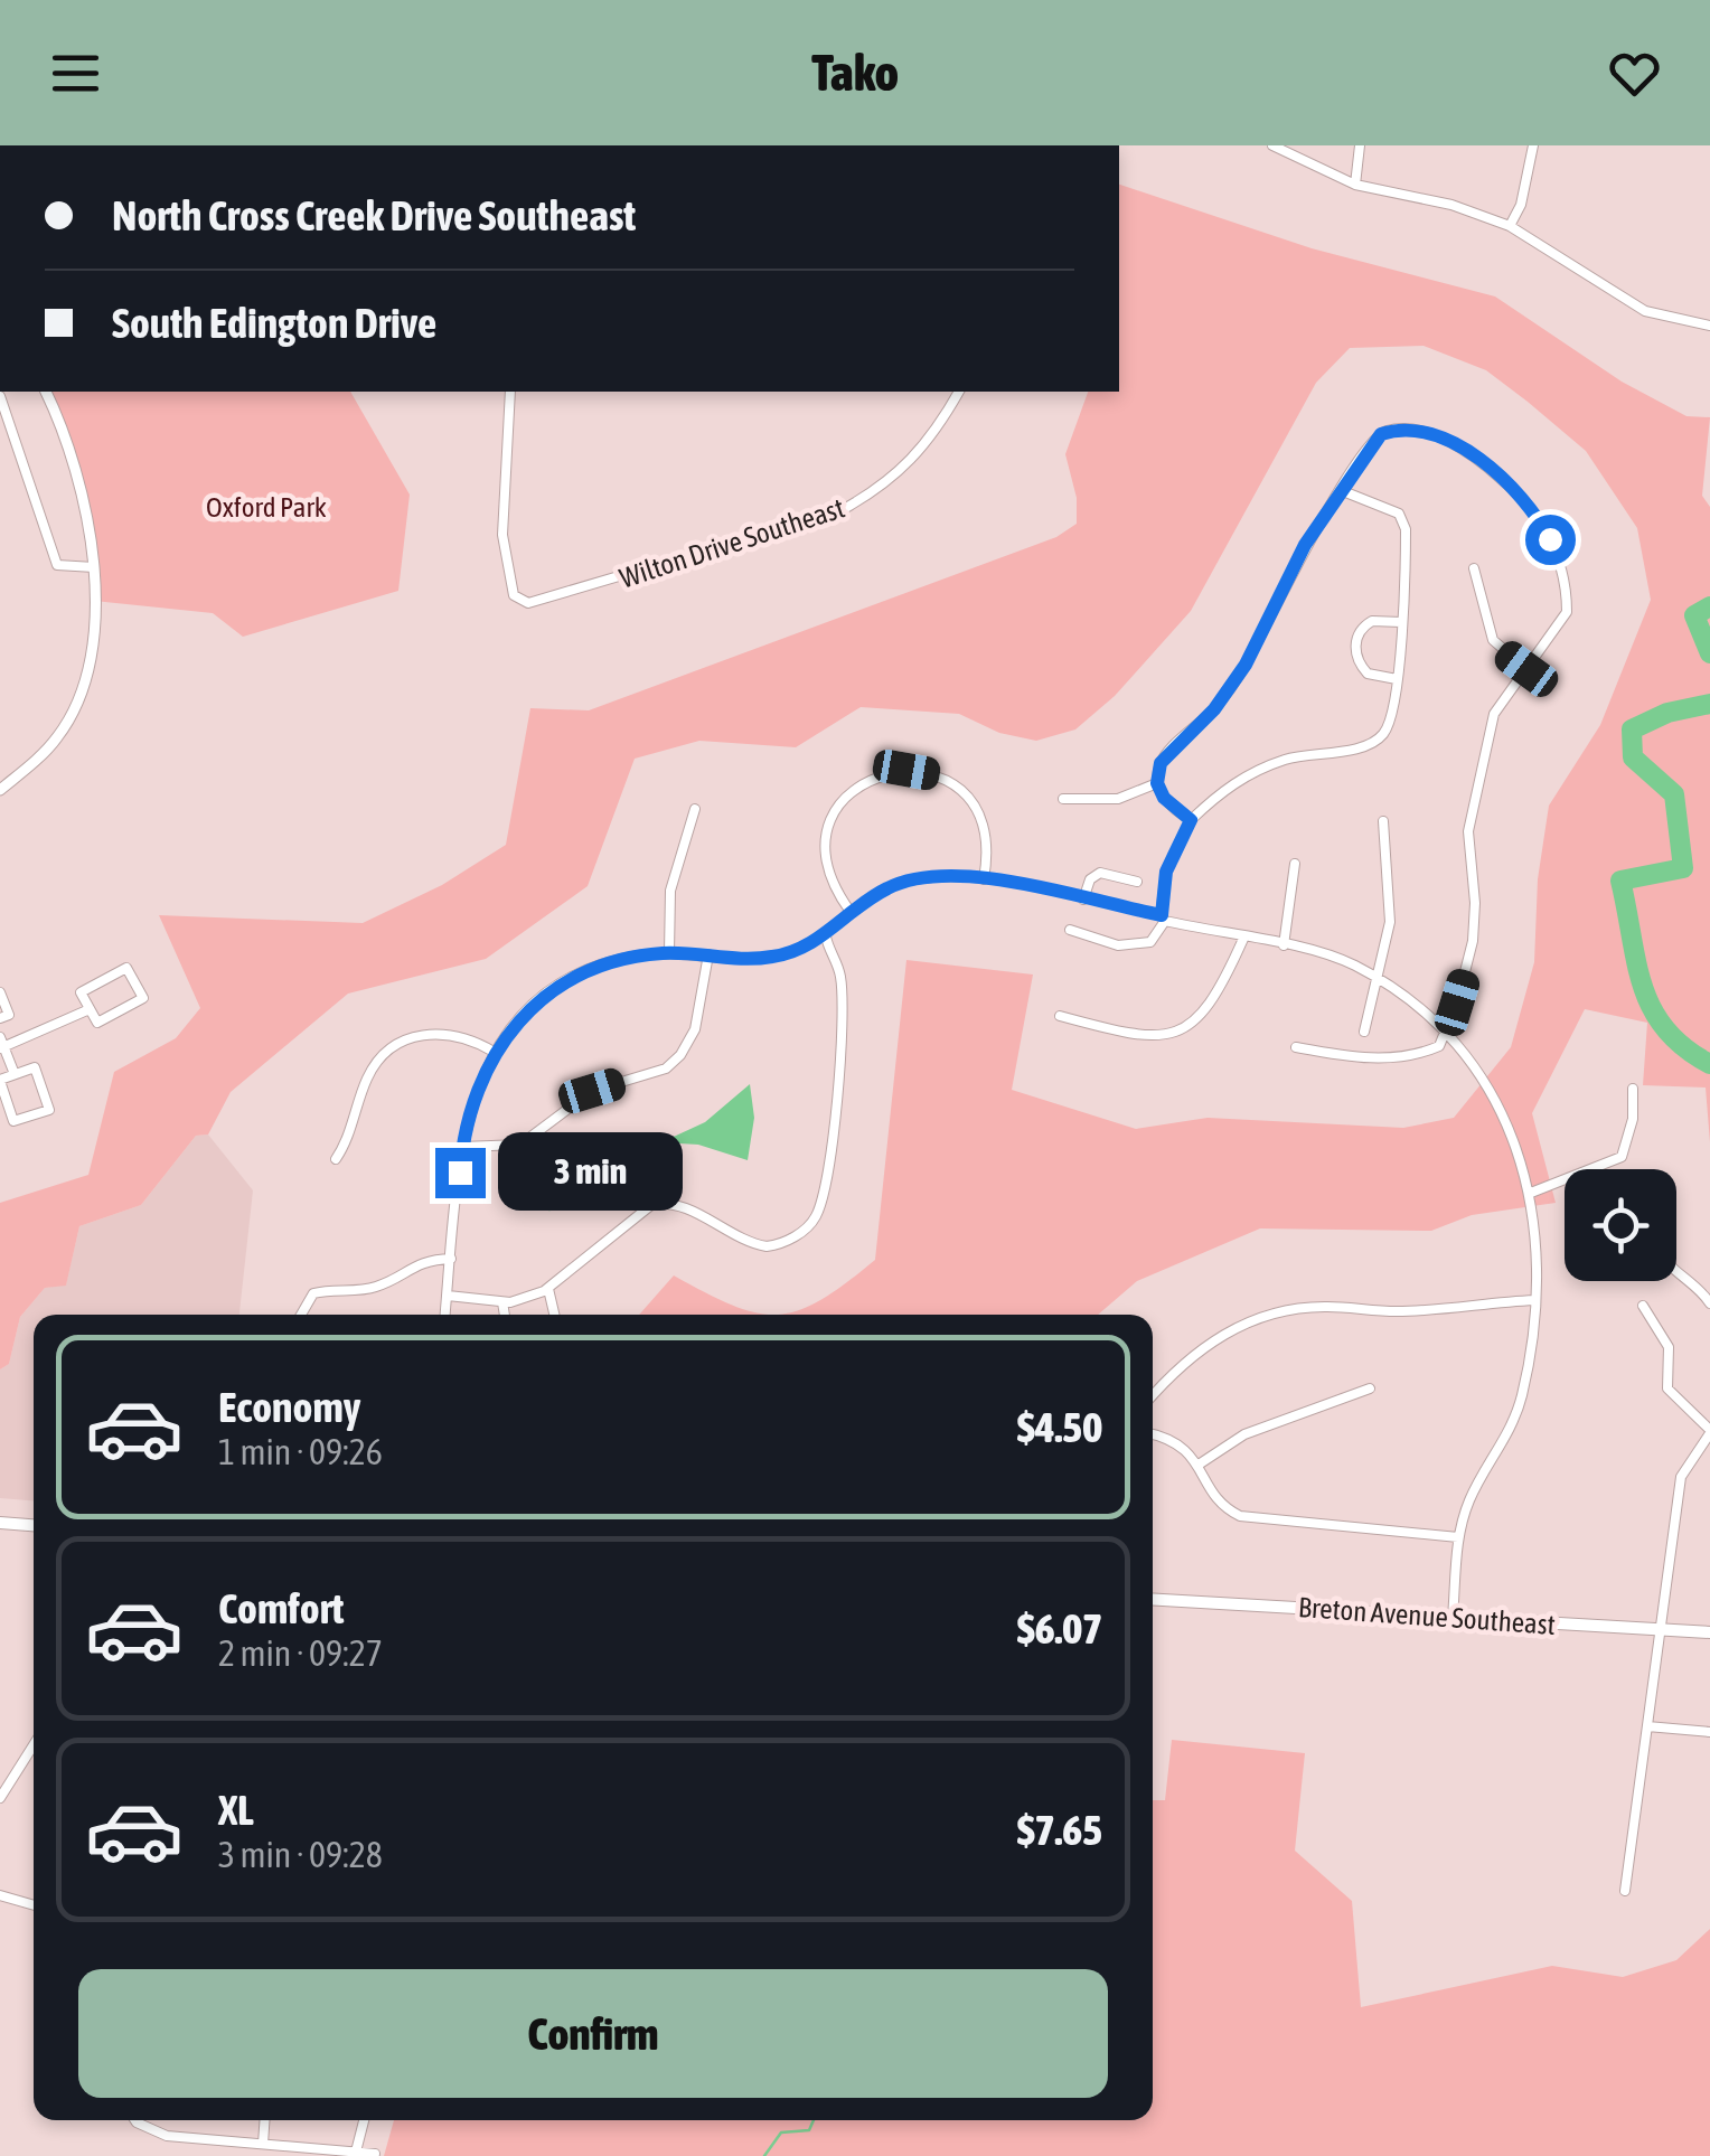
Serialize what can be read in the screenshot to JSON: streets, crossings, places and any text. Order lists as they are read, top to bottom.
{
  "streets": {
    "main road": ["Breton Avenue Southeast"],
    "street": ["Wilton Drive Southeast"]
  },
  "parks": ["Oxford Park"],
  "page": {
    "header": "Tako",
    "banner": ["North Cross Creek Drive Southeast", "South Edington Drive"],
    "bubble": "3 min",
    "list": [
      {
        "name": "Economy",
        "note": "1 min · 09:26",
        "value": "$4.50"
      },
      {
        "name": "Comfort",
        "note": "2 min · 09:27",
        "value": "$6.07"
      },
      {
        "name": "XL",
        "note": "3 min · 09:28",
        "value": "$7.65"
      }
    ],
    "buttons": "Confirm"
  }
}
